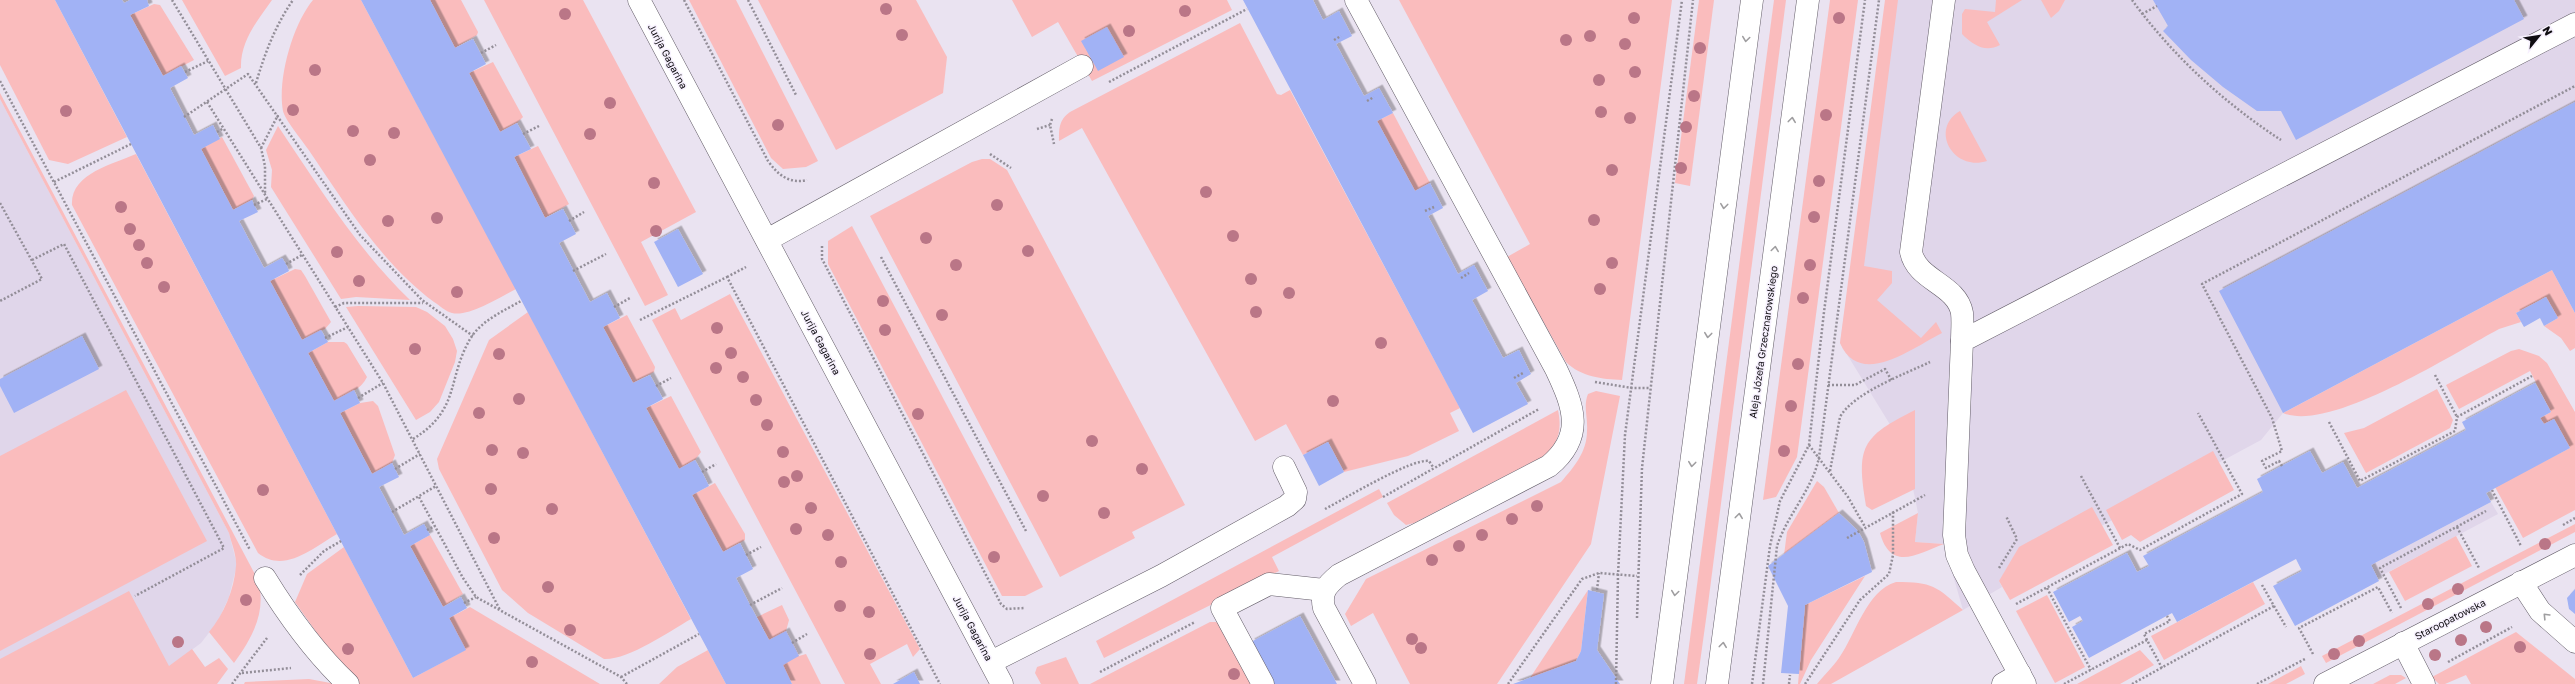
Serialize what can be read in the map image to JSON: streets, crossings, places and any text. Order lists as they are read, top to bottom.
{
  "streets": {
    "street": ["Jurija Gagarina", "Aleja Józefa Grzecznarowskiego", "Staroopatowska"]
  },
  "north": "top right"
}
